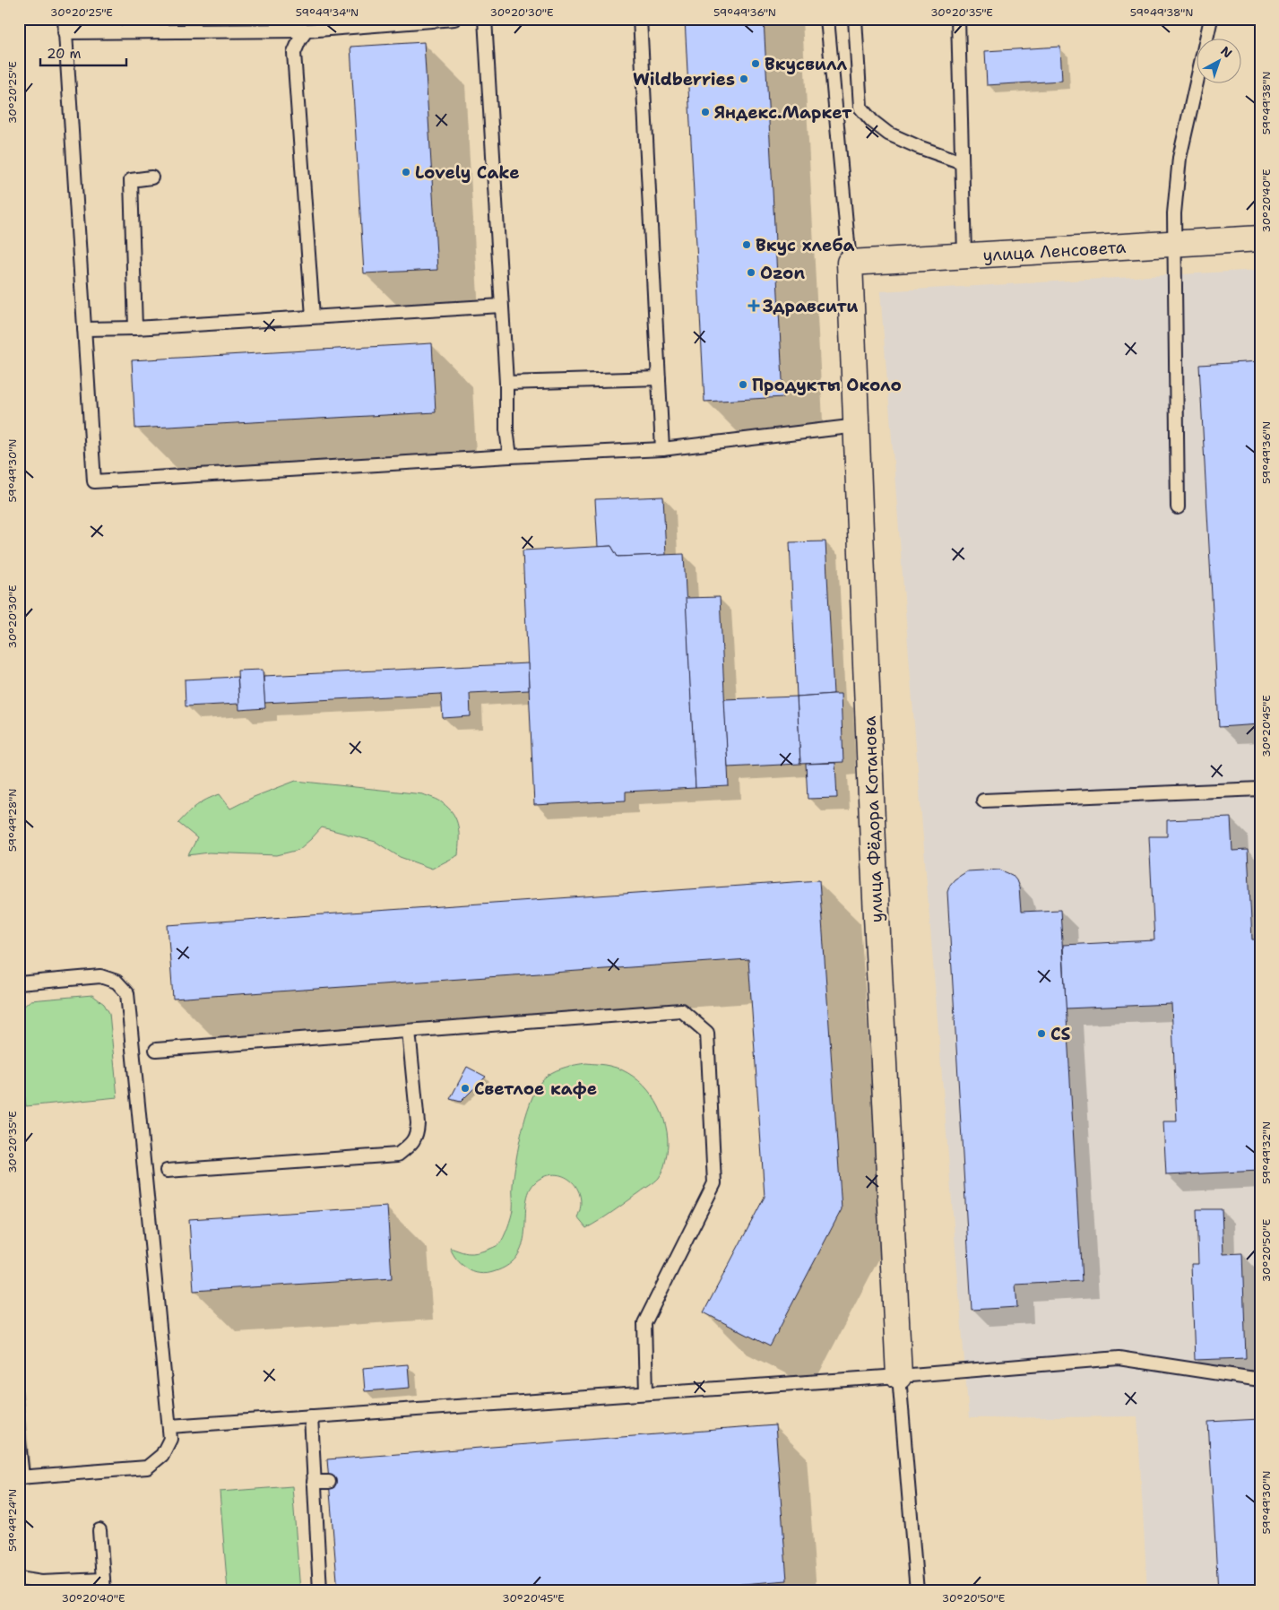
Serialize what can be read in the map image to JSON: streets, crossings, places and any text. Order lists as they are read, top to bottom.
{
  "streets": {
    "street": ["улица Ленсовета", "улица Фёдора Котанова"]
  },
  "crossings": [
    ["улица Ленсовета", "улица Фёдора Котанова"]
  ],
  "places": {
    "other": [
      "Вкусвилл",
      "Wildberries",
      "Яндекс.Маркет",
      "Lovely Cake",
      "Вкус хлеба",
      "Ozon",
      "Продукты Около",
      "CS",
      "Светлое кафе"
    ],
    "health": ["Здравсити"]
  },
  "scale_bar": "20 m",
  "north": "top right",
  "coordinates": [
    "30°20'25\"E",
    "59°49'34\"N",
    "30°20'30\"E",
    "59°49'36\"N",
    "30°20'35\"E",
    "59°49'38\"N",
    "30°20'40\"E",
    "59°49'30\"N",
    "30°20'45\"E",
    "59°49'28\"N",
    "59°49'32\"N",
    "30°20'50\"E",
    "59°49'24\"N"
  ]
}
